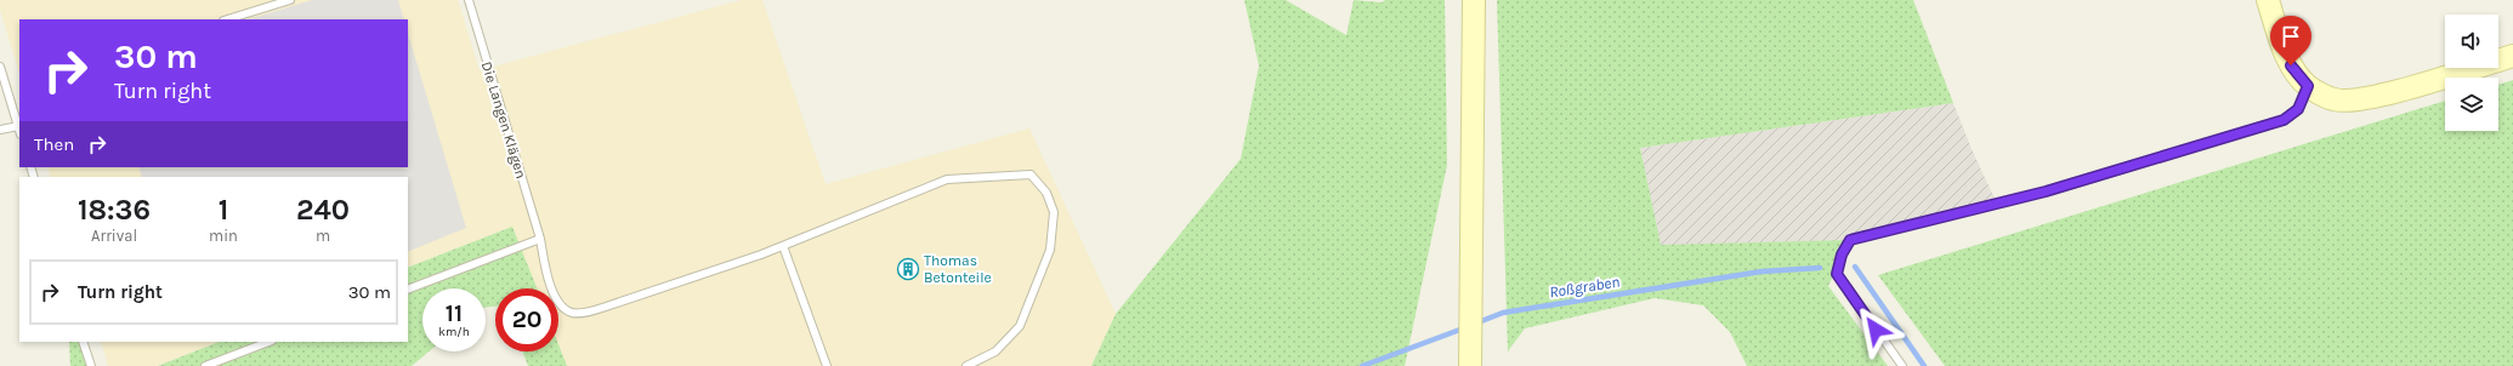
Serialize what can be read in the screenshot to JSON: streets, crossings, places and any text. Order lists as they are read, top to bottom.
{
  "streets": {
    "lane": ["Die Langen Klägen"]
  },
  "water": ["Roßgraben"],
  "places": {
    "building": ["Thomas Betonteile"]
  },
  "page": {
    "turn": ["30 m", "Turn right"],
    "then": "Then",
    "eta": [
      "18:36",
      "Arrival",
      "1",
      "min",
      "240",
      "m"
    ],
    "list": [
      {
        "name": "Turn right",
        "value": "30 m"
      }
    ],
    "speed": "11 km/h",
    "limit": "20"
  }
}
